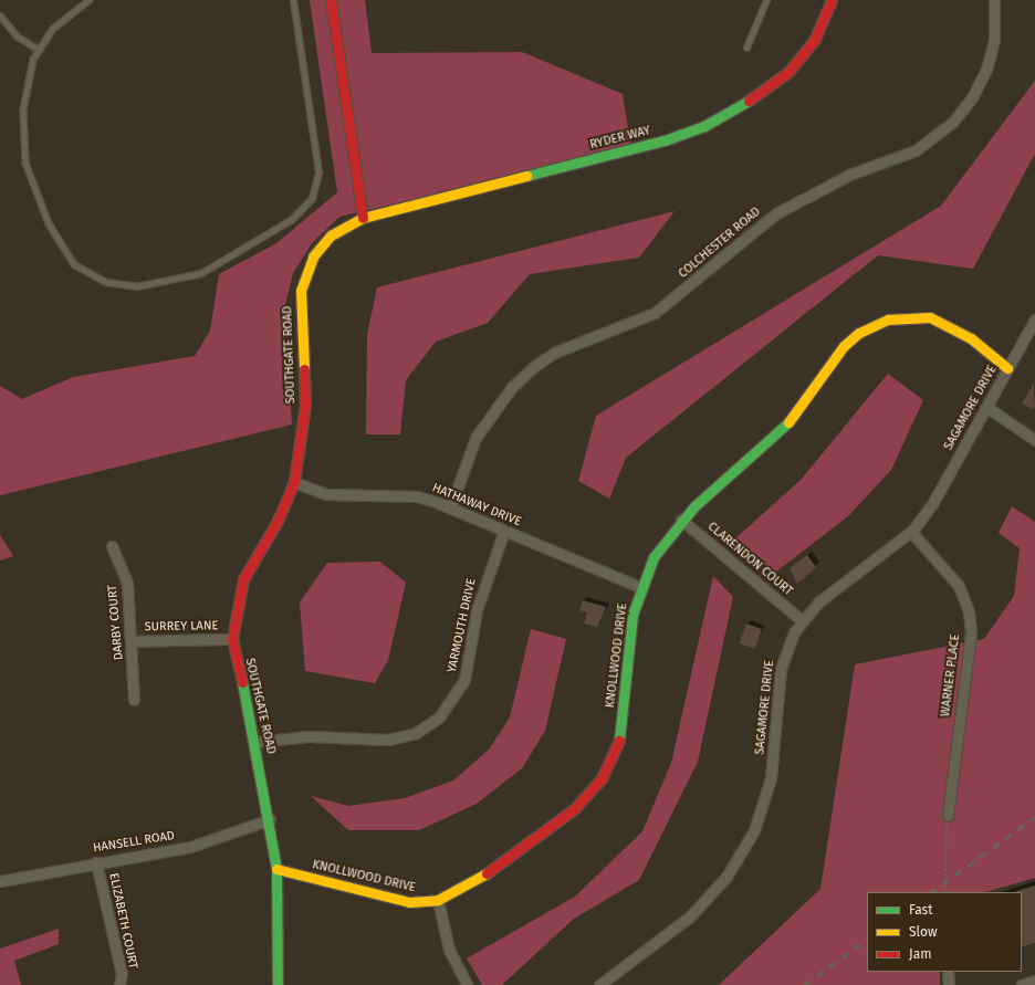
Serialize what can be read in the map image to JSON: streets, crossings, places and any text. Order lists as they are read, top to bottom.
{
  "streets": {
    "street": [
      "RYDER WAY",
      "COLCHESTER ROAD",
      "SOUTHGATE ROAD",
      "SAGAMORE DRIVE",
      "HATHAWAY DRIVE",
      "CLARENDON COURT",
      "DARBY COURT",
      "YARMOUTH DRIVE",
      "SURREY LANE",
      "KNOLLWOOD DRIVE",
      "WARNER PLACE",
      "HANSELL ROAD",
      "ELIZABETH COURT"
    ]
  },
  "crossings": [
    ["RYDER WAY", "SOUTHGATE ROAD"],
    ["COLCHESTER ROAD", "HATHAWAY DRIVE"],
    ["SOUTHGATE ROAD", "HATHAWAY DRIVE"],
    ["SOUTHGATE ROAD", "YARMOUTH DRIVE"],
    ["SOUTHGATE ROAD", "SURREY LANE"],
    ["SOUTHGATE ROAD", "KNOLLWOOD DRIVE"],
    ["SOUTHGATE ROAD", "HANSELL ROAD"],
    ["SAGAMORE DRIVE", "CLARENDON COURT"],
    ["SAGAMORE DRIVE", "KNOLLWOOD DRIVE"],
    ["SAGAMORE DRIVE", "WARNER PLACE"],
    ["HATHAWAY DRIVE", "YARMOUTH DRIVE"],
    ["HATHAWAY DRIVE", "KNOLLWOOD DRIVE"],
    ["CLARENDON COURT", "KNOLLWOOD DRIVE"],
    ["DARBY COURT", "SURREY LANE"],
    ["HANSELL ROAD", "ELIZABETH COURT"]
  ],
  "legend": ["Fast", "Slow", "Jam"]
}
